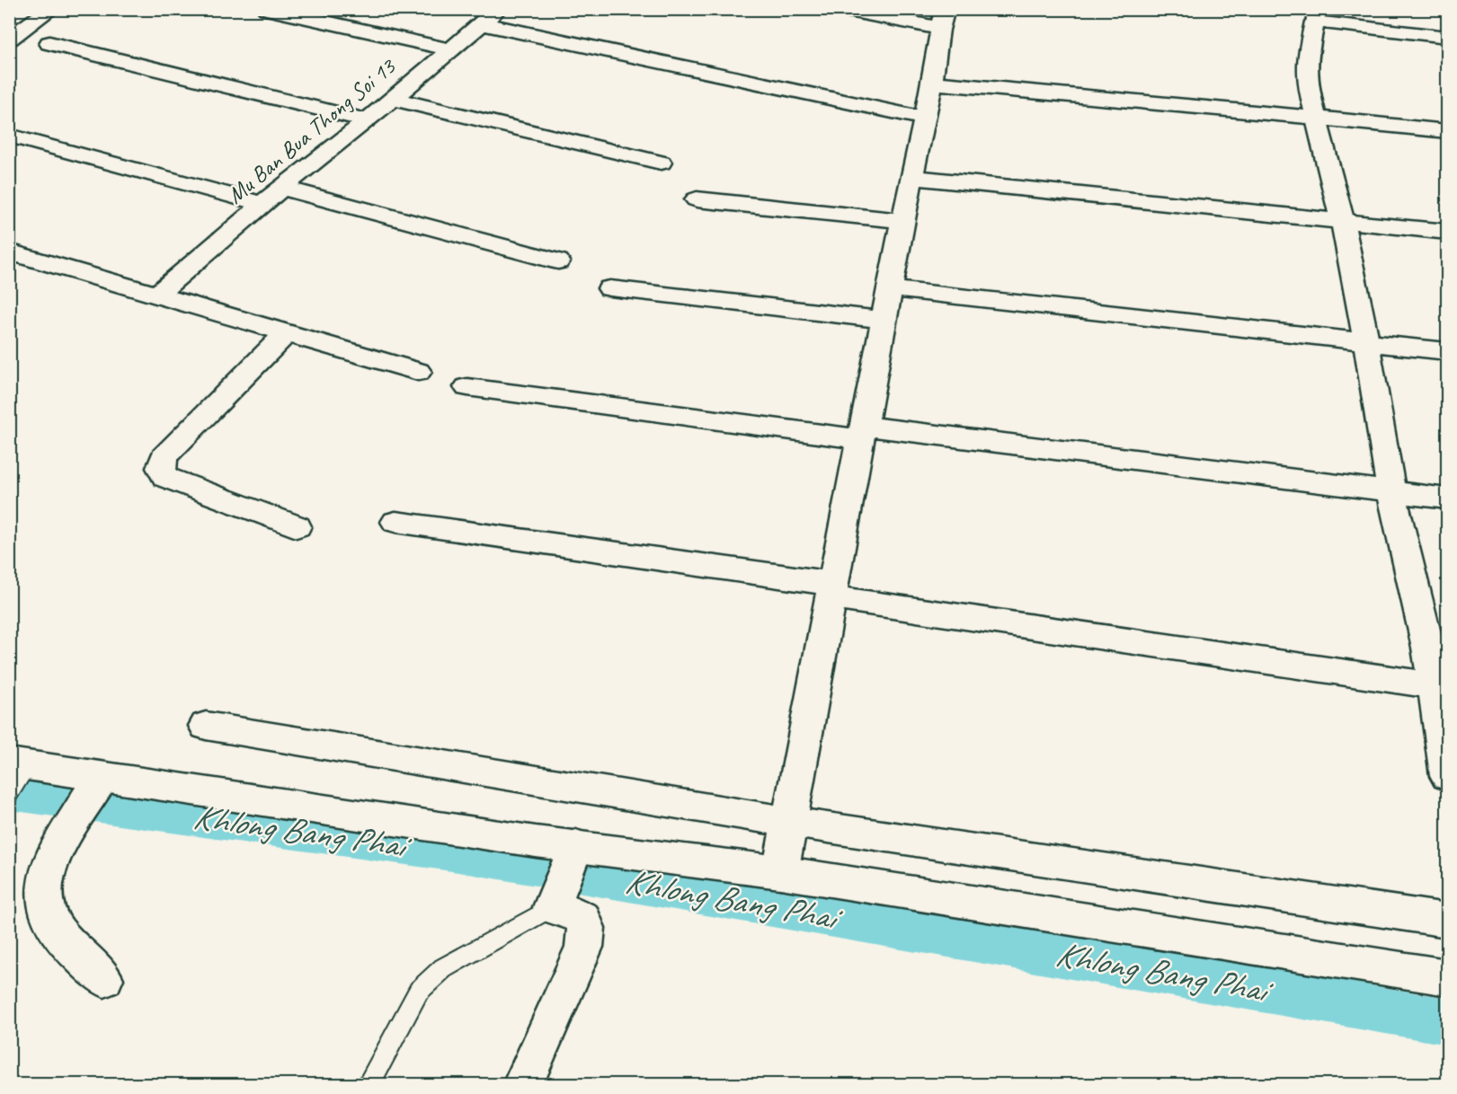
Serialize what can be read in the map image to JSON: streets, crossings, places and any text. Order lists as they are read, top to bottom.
{
  "streets": {
    "street": ["Mu Ban Bua Thong Soi 13"]
  },
  "water": ["Khlong Bang Phai"]
}
